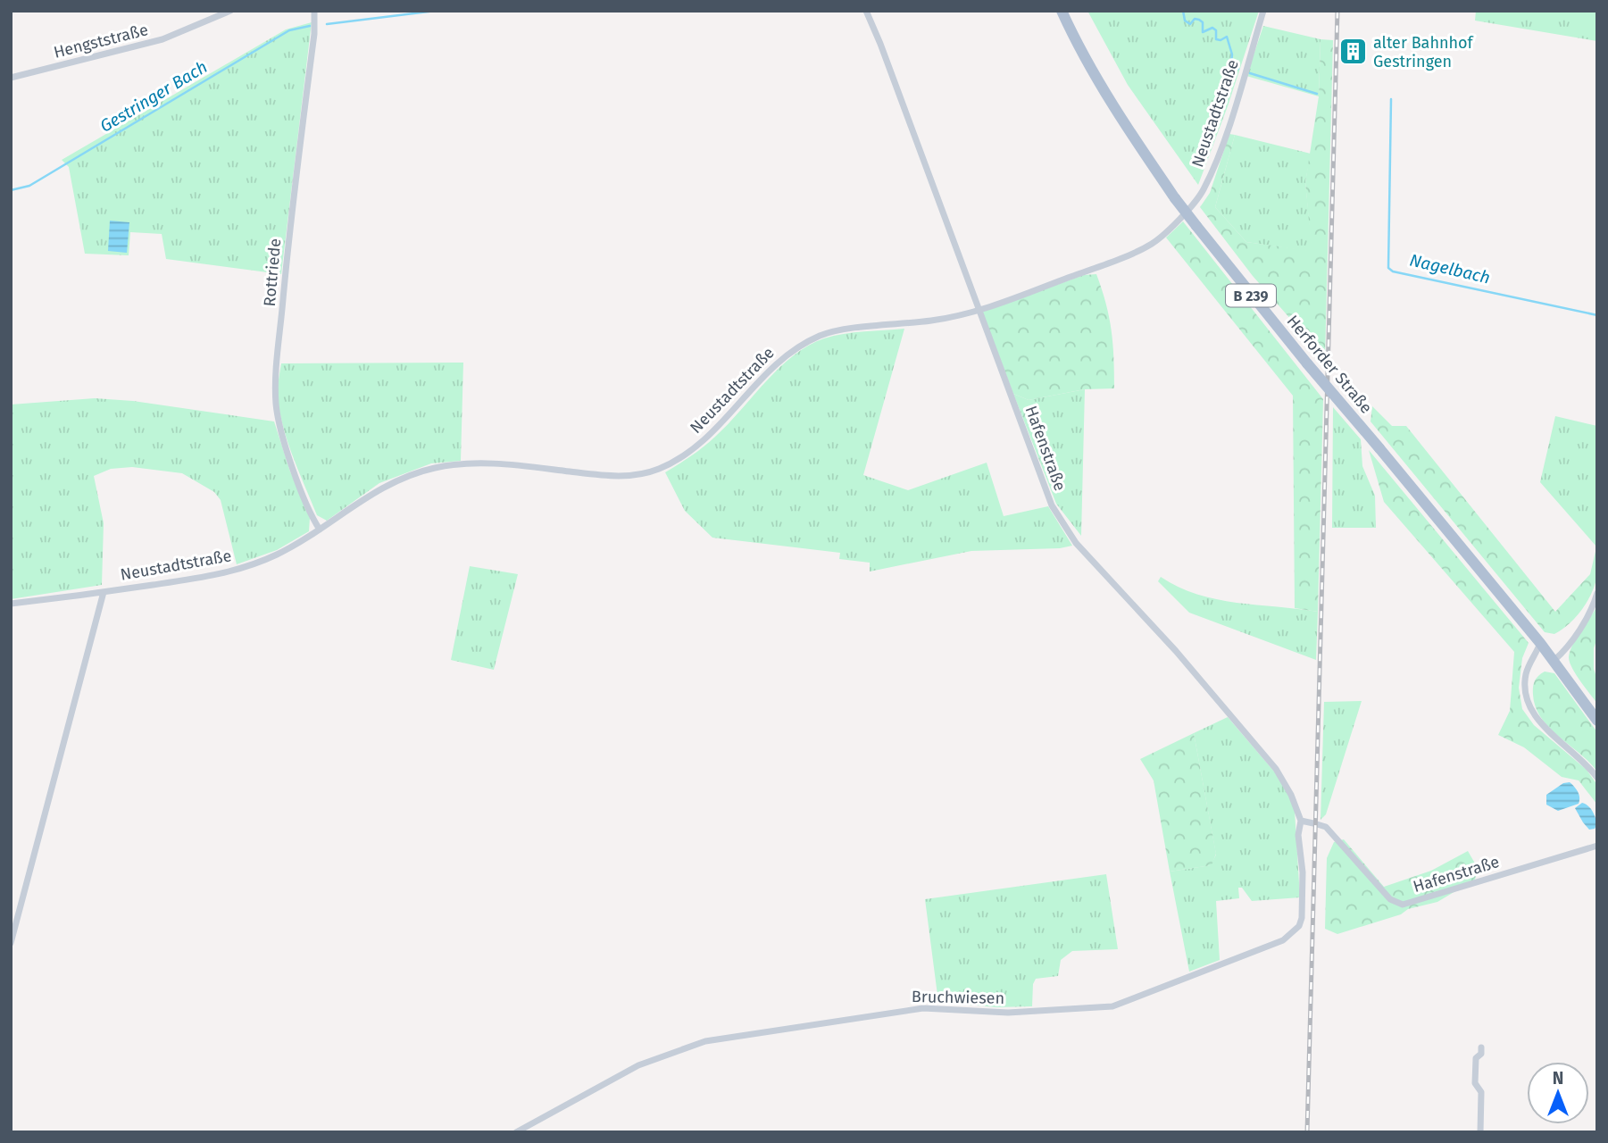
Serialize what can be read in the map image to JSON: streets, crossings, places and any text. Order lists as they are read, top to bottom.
{
  "streets": {
    "main road": ["B 239", "Herforder Straße"],
    "street": [
      "Hengststraße",
      "Neustadtstraße",
      "Rottriede",
      "Hafenstraße",
      "Bruchwiesen"
    ]
  },
  "crossings": [
    ["Neustadtstraße", "Rottriede"],
    ["Neustadtstraße", "Hafenstraße"],
    ["Hafenstraße", "Bruchwiesen"]
  ],
  "water": ["Gestringer Bach", "Nagelbach"],
  "places": {
    "building": ["alter Bahnhof Gestringen"]
  },
  "north": "top"
}
